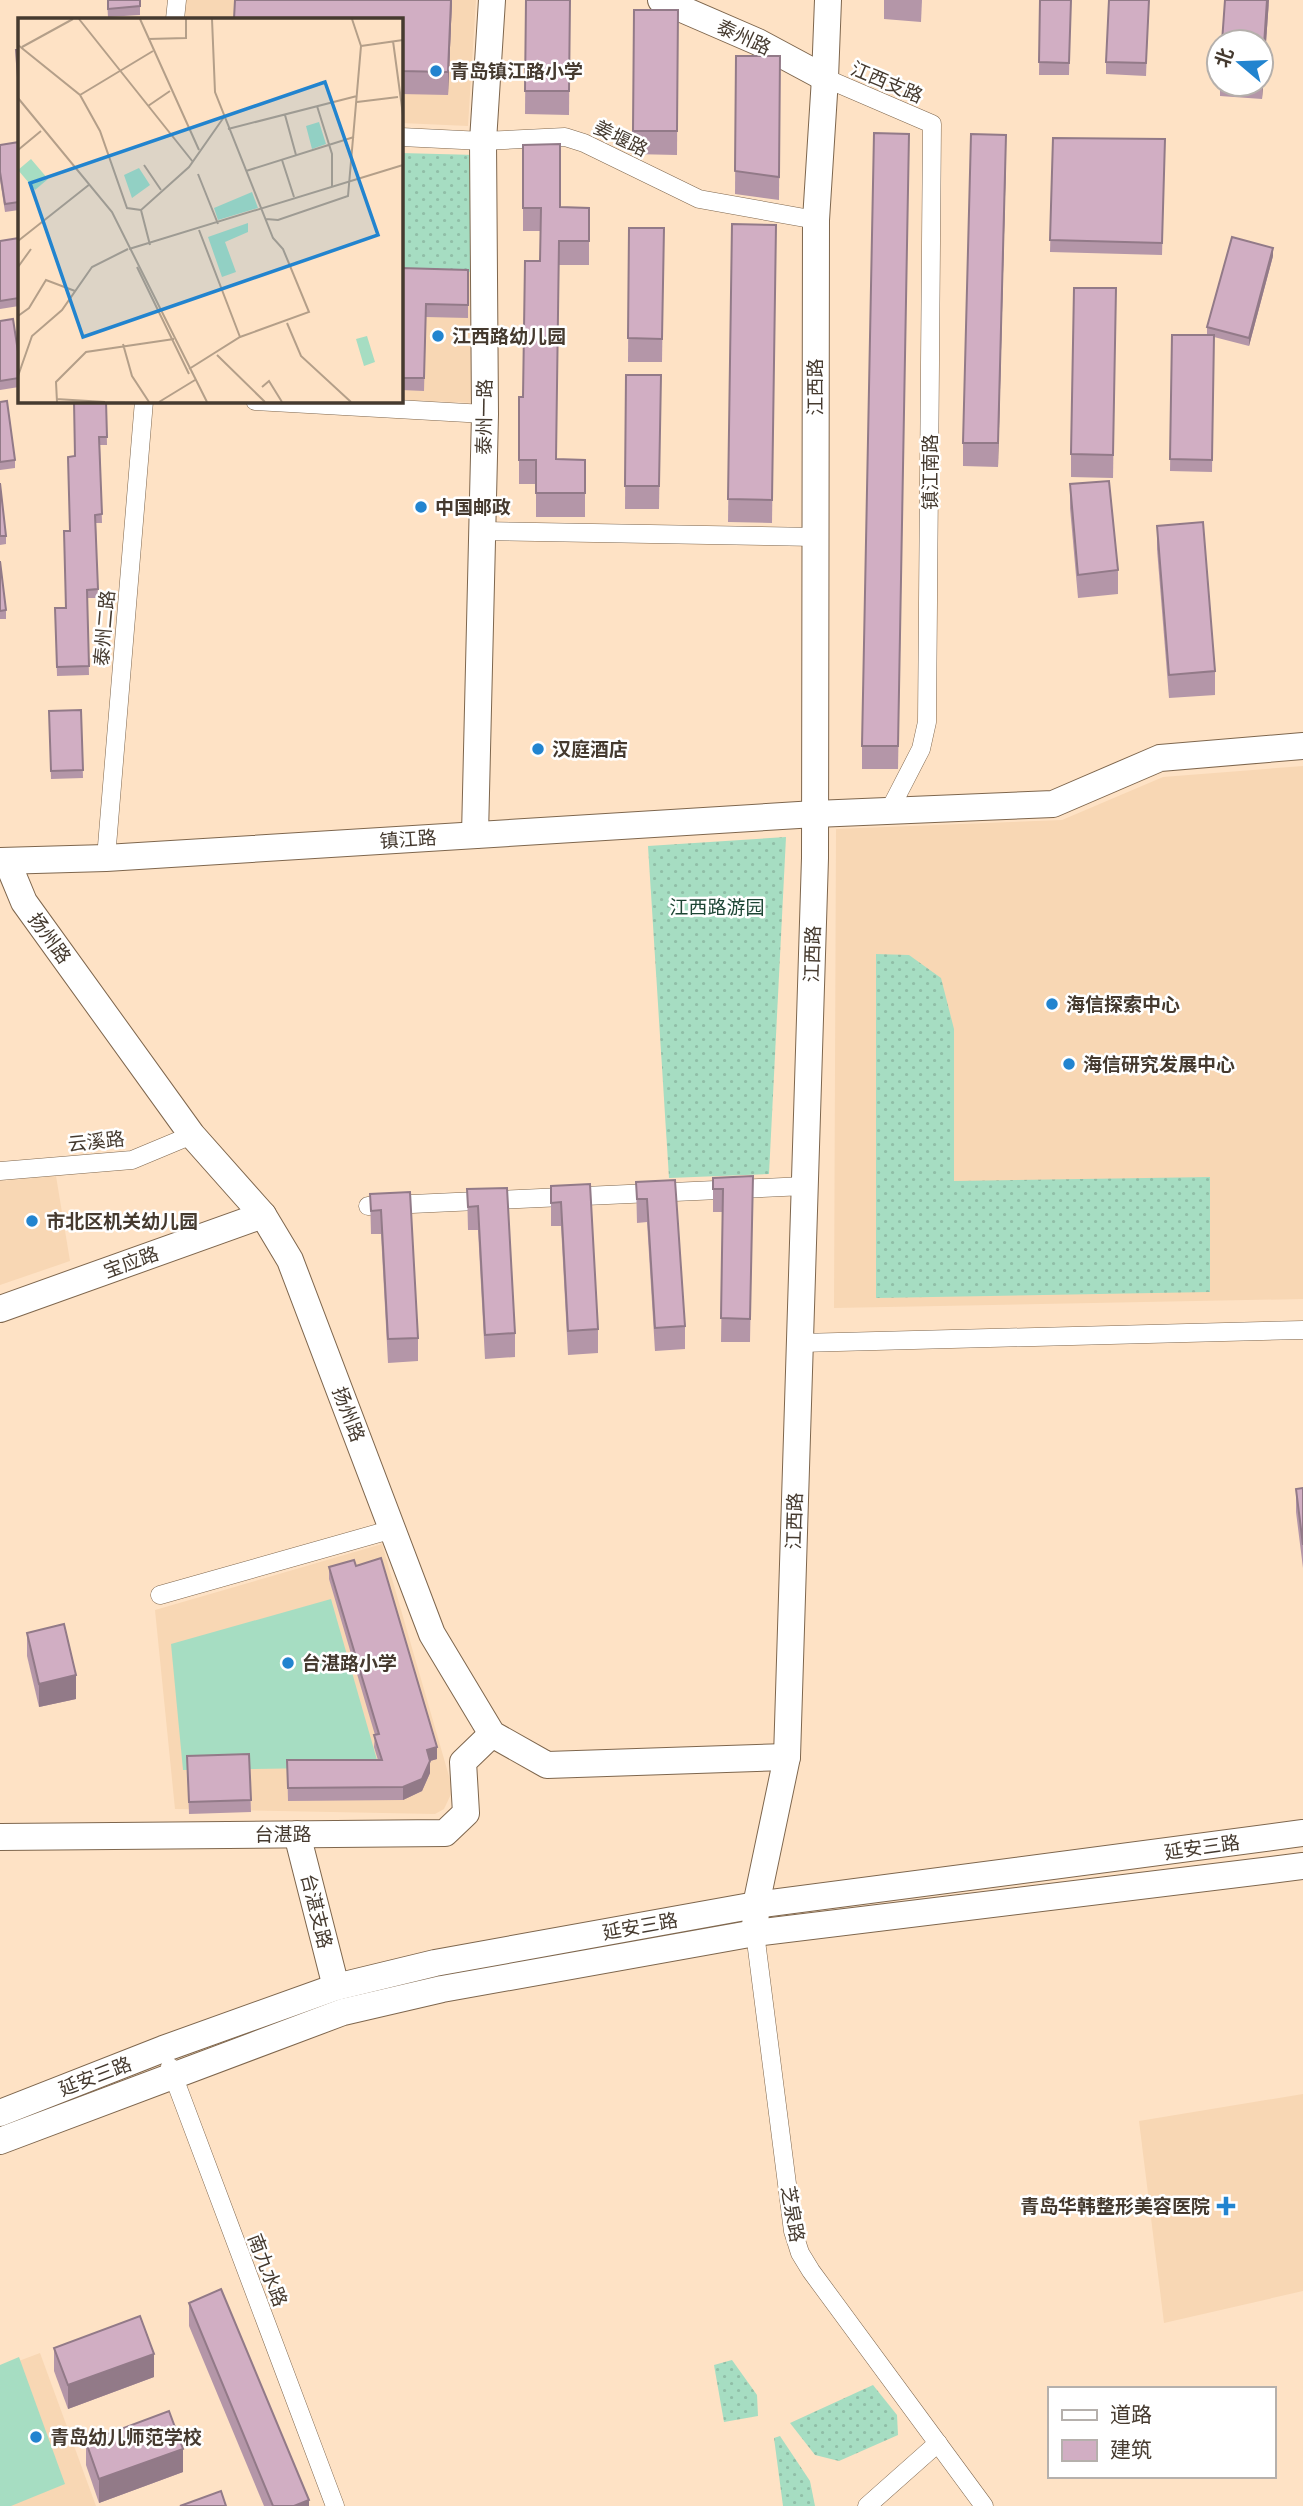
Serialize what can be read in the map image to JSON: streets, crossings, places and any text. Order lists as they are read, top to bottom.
{
  "streets": {
    "street": [
      "泰州路",
      "江西支路",
      "姜堰路",
      "江西路",
      "泰州一路",
      "镇江南路",
      "泰州二路",
      "镇江路",
      "扬州路",
      "云溪路",
      "宝应路",
      "台湛路",
      "延安三路",
      "台湛支路",
      "芝泉路",
      "南九水路"
    ]
  },
  "crossings": [
    ["泰州路", "江西支路"],
    ["泰州路", "江西路"],
    ["江西支路", "江西路"],
    ["江西支路", "镇江南路"],
    ["姜堰路", "江西路"],
    ["姜堰路", "泰州一路"],
    ["江西路", "镇江路"],
    ["江西路", "扬州路"],
    ["江西路", "延安三路"],
    ["江西路", "芝泉路"],
    ["泰州一路", "镇江路"],
    ["泰州二路", "镇江路"],
    ["镇江路", "扬州路"],
    ["扬州路", "云溪路"],
    ["扬州路", "宝应路"],
    ["扬州路", "台湛路"],
    ["台湛路", "台湛支路"],
    ["延安三路", "台湛支路"],
    ["延安三路", "芝泉路"],
    ["延安三路", "南九水路"]
  ],
  "parks": ["江西路游园"],
  "places": {
    "other": [
      "青岛镇江路小学",
      "江西路幼儿园",
      "中国邮政",
      "汉庭酒店",
      "海信探索中心",
      "海信研究发展中心",
      "市北区机关幼儿园",
      "台湛路小学",
      "青岛幼儿师范学校"
    ],
    "health": ["青岛华韩整形美容医院"]
  },
  "legend": ["道路", "建筑"],
  "north": "left"
}
